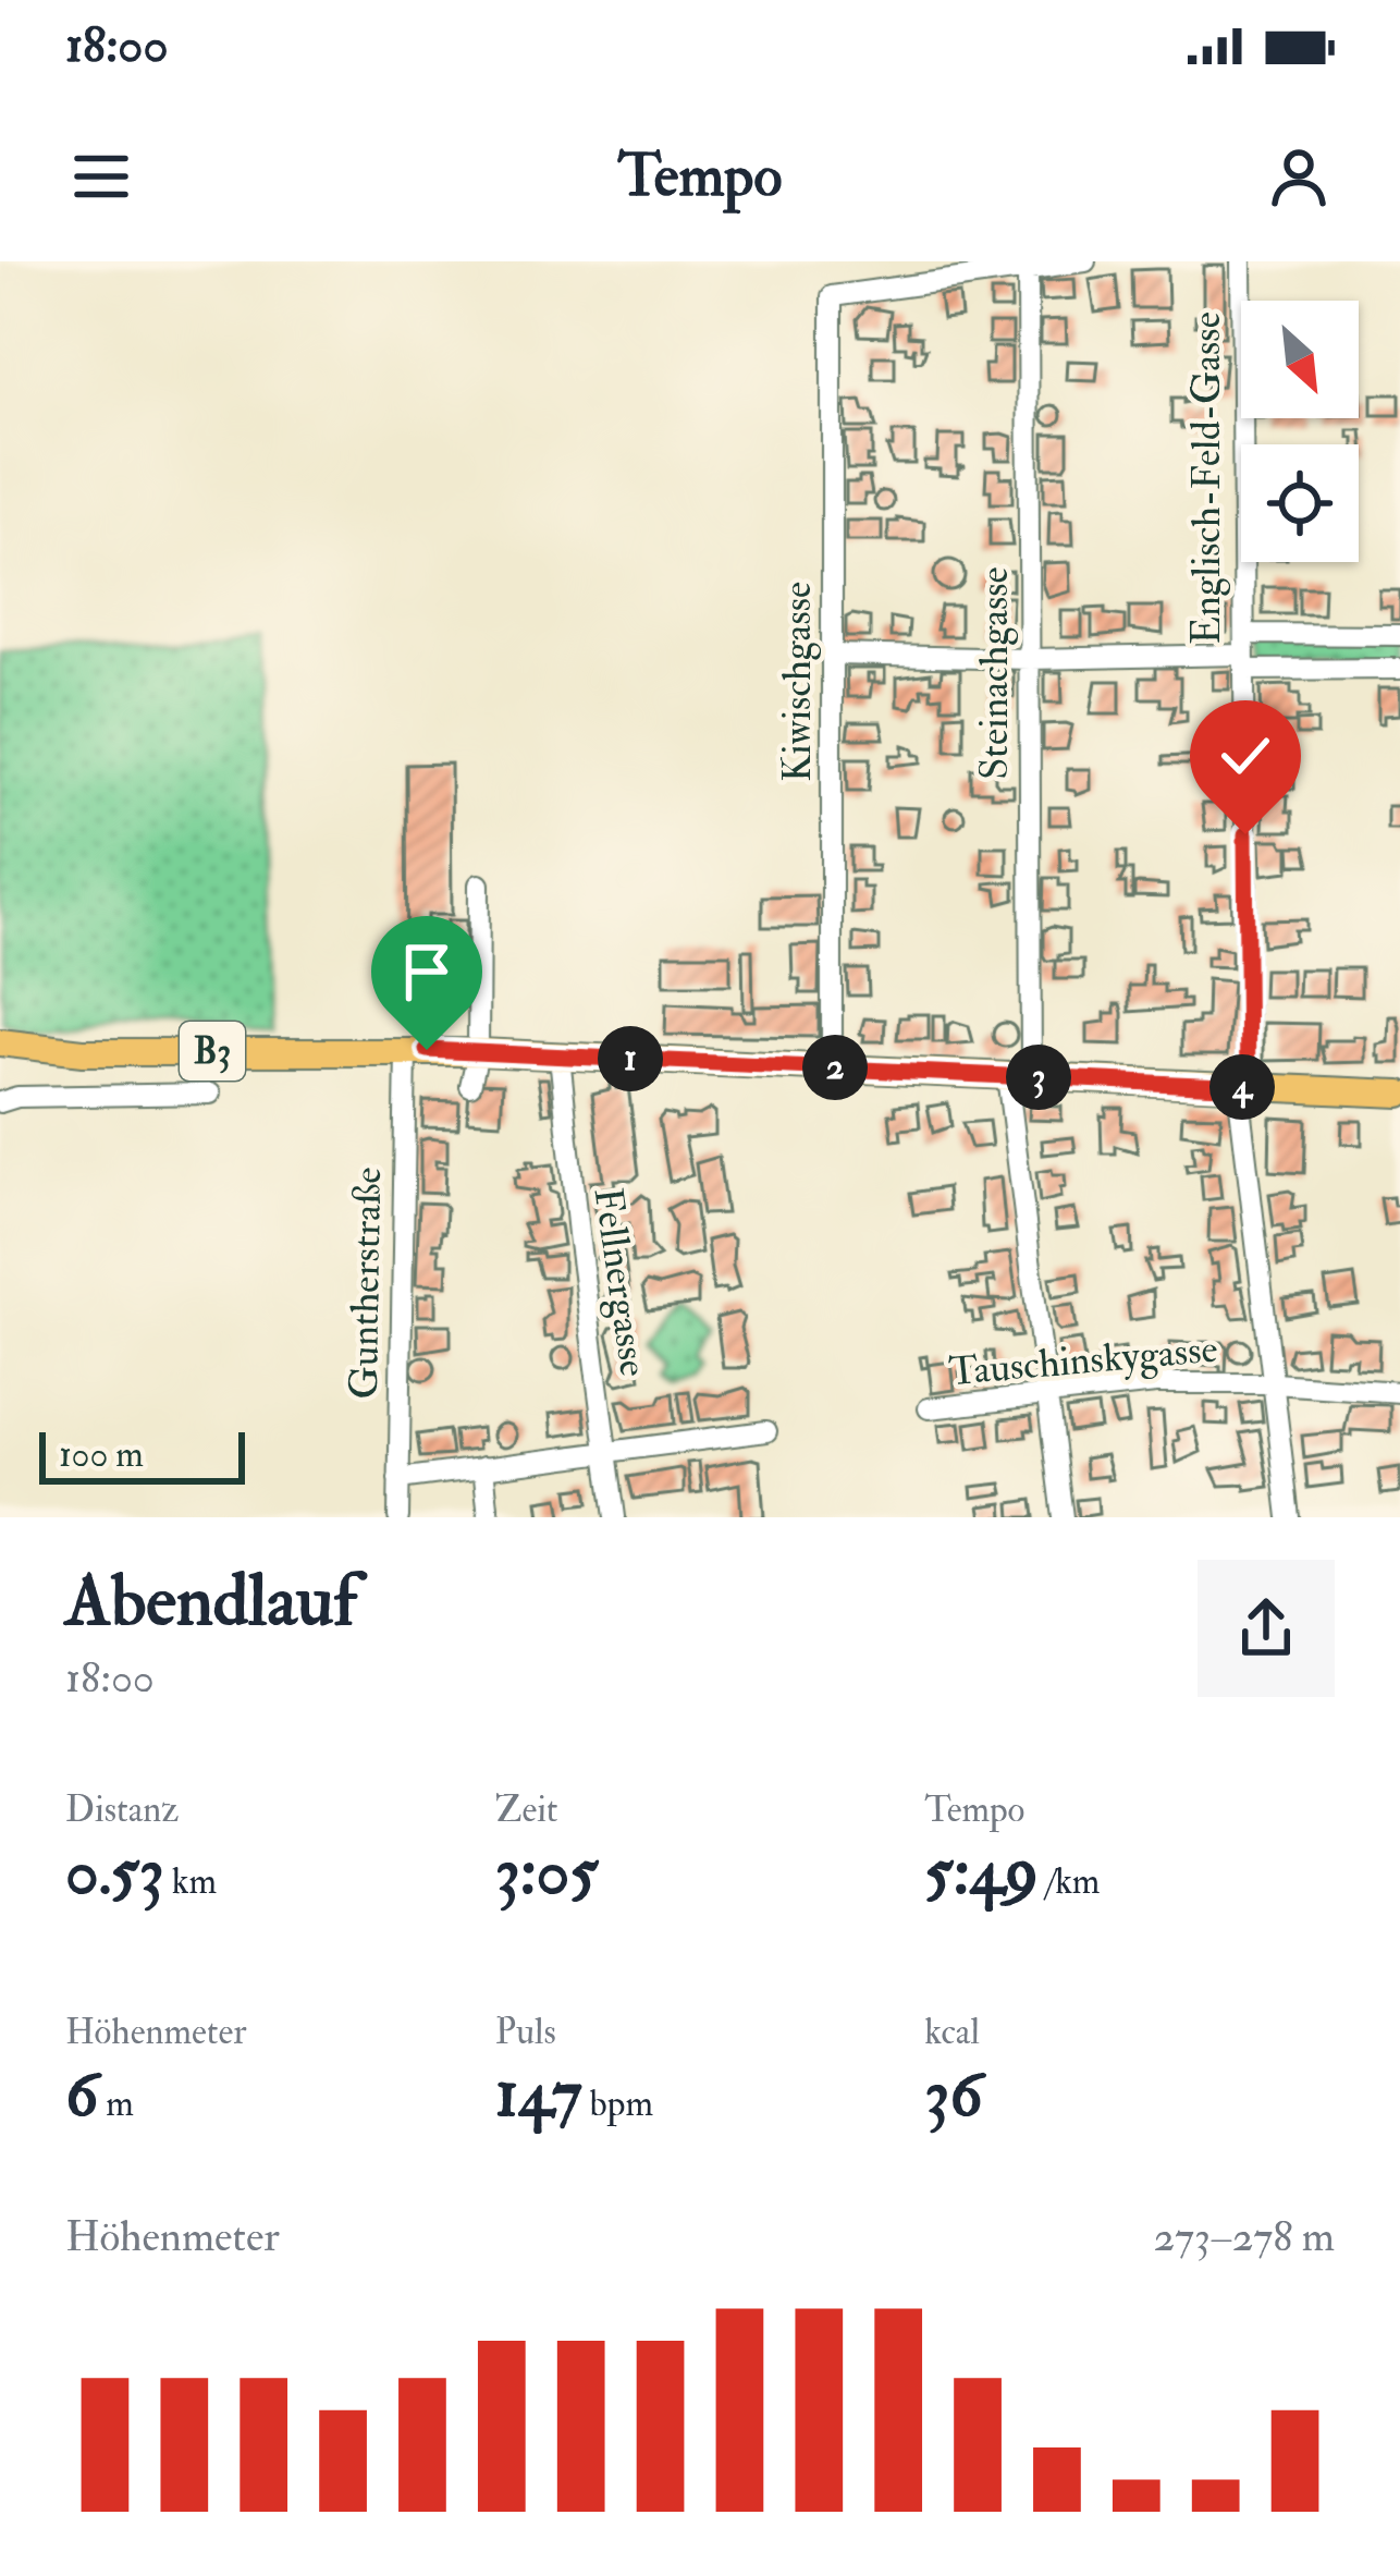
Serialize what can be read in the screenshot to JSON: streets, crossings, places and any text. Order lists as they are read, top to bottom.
{
  "streets": {
    "main road": ["B3"],
    "street": [
      "Englisch-Feld-Gasse",
      "Steinachgasse",
      "Kiwischgasse",
      "Fellnergasse",
      "Guntherstraße",
      "Tauschinskygasse"
    ]
  },
  "crossings": [
    ["Englisch-Feld-Gasse", "B3"],
    ["Englisch-Feld-Gasse", "Tauschinskygasse"],
    ["Steinachgasse", "Kiwischgasse"],
    ["Steinachgasse", "B3"],
    ["Steinachgasse", "Tauschinskygasse"],
    ["Kiwischgasse", "B3"],
    ["B3", "Fellnergasse"],
    ["B3", "Guntherstraße"]
  ],
  "scale_bar": "100 m",
  "north": "bottom right",
  "page": {
    "status": "18:00",
    "header": "Tempo",
    "pins": [
      "1",
      "2",
      "3",
      "4"
    ],
    "scale": "100 m",
    "heading": ["Abendlauf", "18:00"],
    "stats": [
      ["Distanz", "0.53 km"],
      ["Zeit", "3:05"],
      ["Tempo", "5:49 /km"],
      ["Höhenmeter", "6 m"],
      ["Puls", "147 bpm"],
      ["kcal", "36"]
    ],
    "chart": ["Höhenmeter", "273–278 m"]
  }
}
